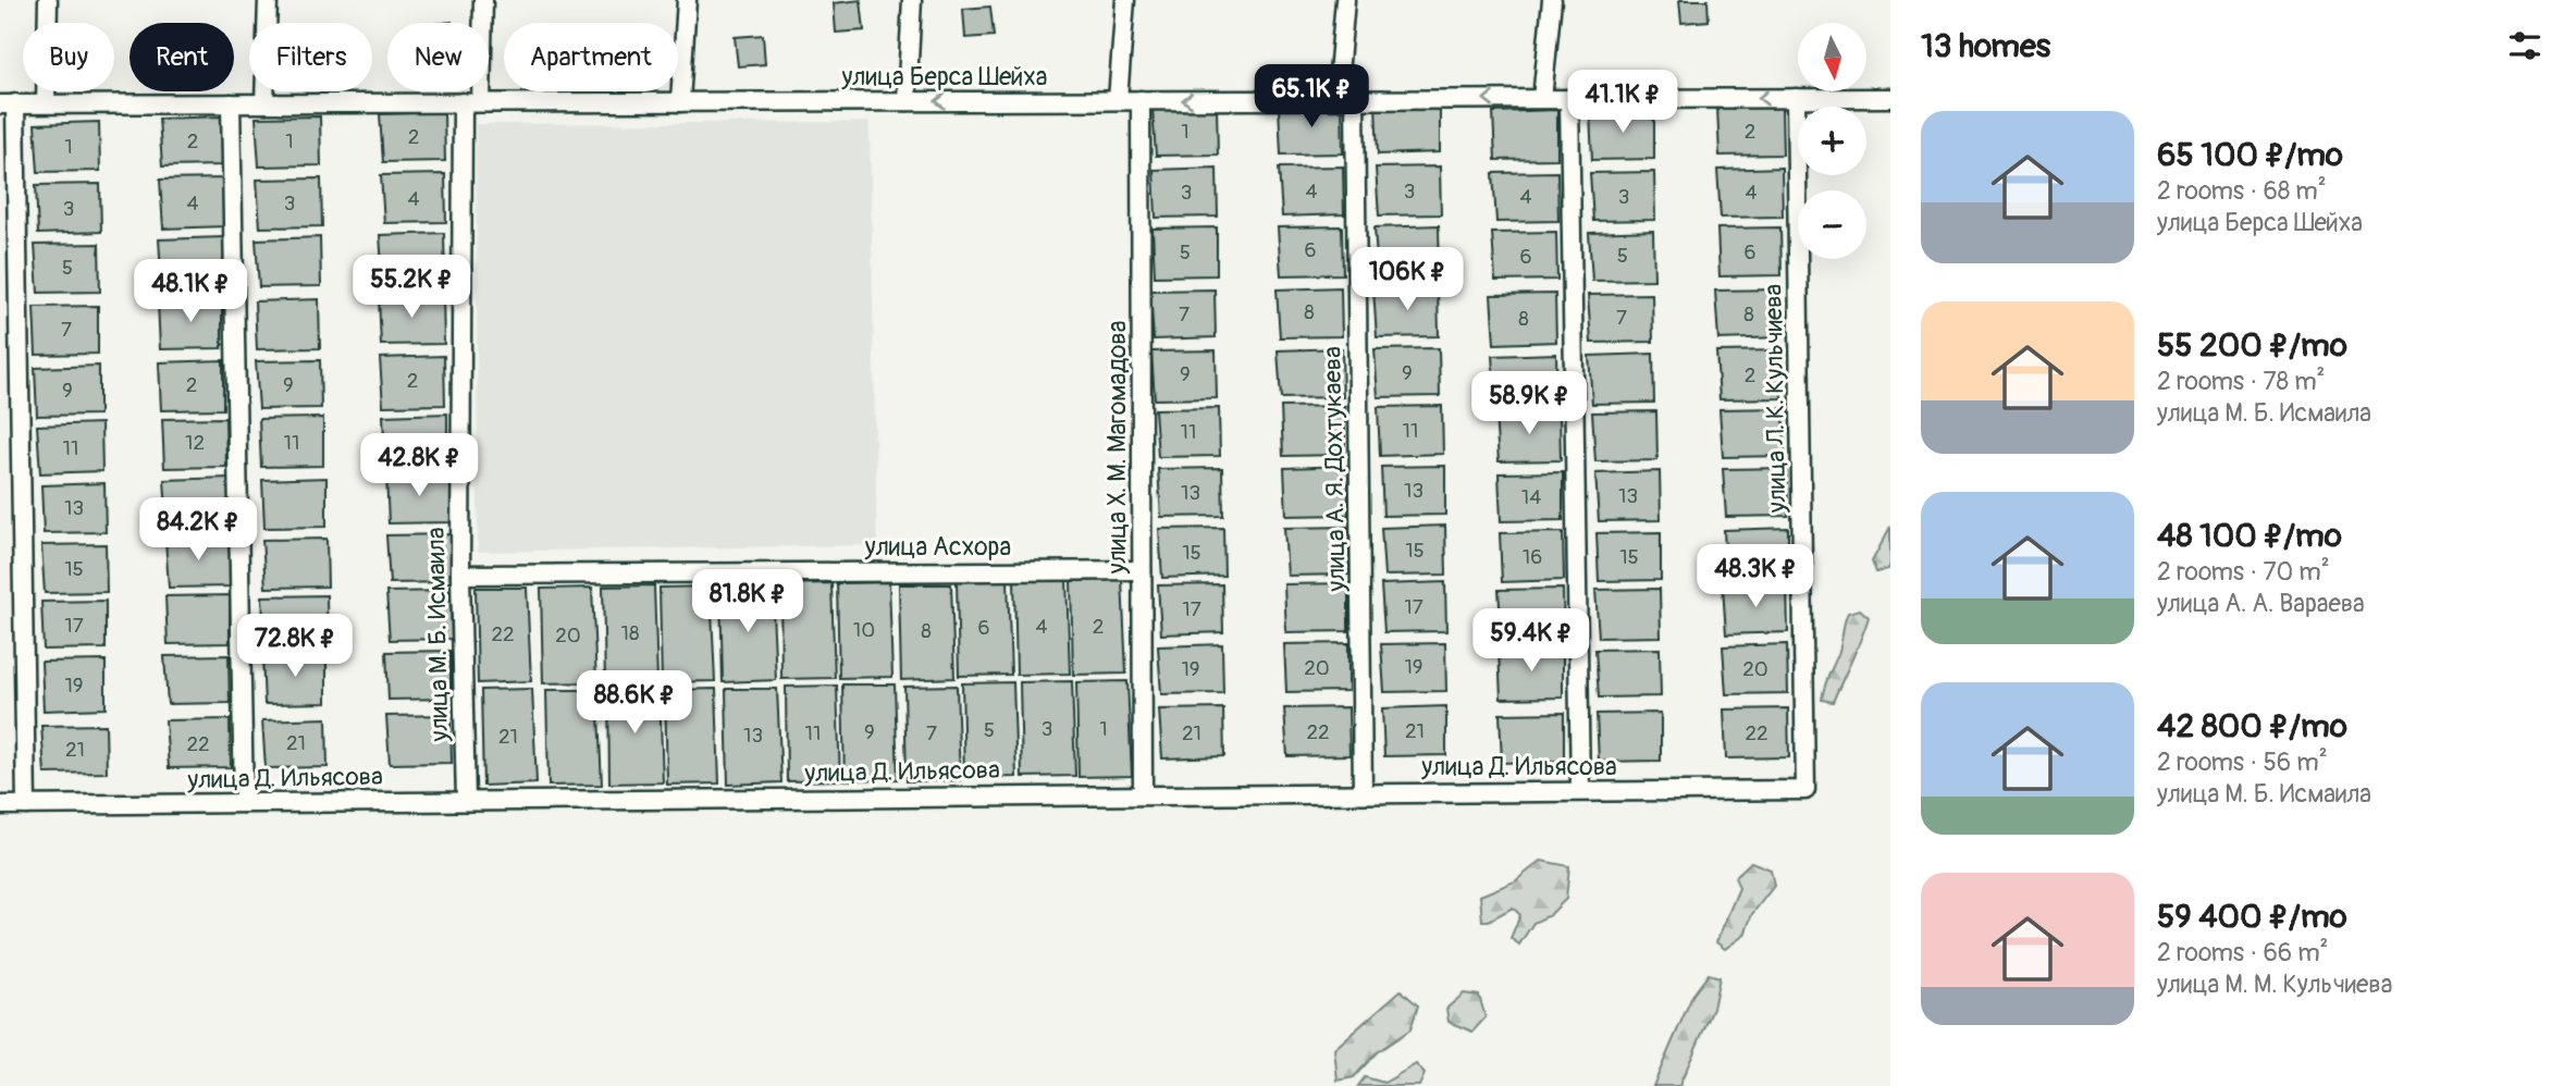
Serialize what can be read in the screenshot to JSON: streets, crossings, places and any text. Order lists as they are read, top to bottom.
{
  "streets": {
    "street": [
      "улица Берса Шейха",
      "улица Л. К. Кульчиева",
      "улица Х. М. Магомадова",
      "улица А. Я. Дохтукаева",
      "улица Асхора",
      "улица М. Б. Исмаила",
      "улица Д. Ильясова"
    ]
  },
  "crossings": [
    ["улица Берса Шейха", "улица Л. К. Кульчиева"],
    ["улица Берса Шейха", "улица Х. М. Магомадова"],
    ["улица Берса Шейха", "улица А. Я. Дохтукаева"],
    ["улица Берса Шейха", "улица М. Б. Исмаила"],
    ["улица Л. К. Кульчиева", "улица Д. Ильясова"],
    ["улица Х. М. Магомадова", "улица Асхора"],
    ["улица Х. М. Магомадова", "улица Д. Ильясова"],
    ["улица А. Я. Дохтукаева", "улица Д. Ильясова"],
    ["улица Асхора", "улица М. Б. Исмаила"],
    ["улица М. Б. Исмаила", "улица Д. Ильясова"]
  ],
  "one_way": ["улица Берса Шейха"],
  "house_numbers": [
    "1",
    "2",
    "2",
    "2",
    "1",
    "1",
    "4",
    "3",
    "3",
    "4",
    "4",
    "3",
    "4",
    "4",
    "3",
    "3",
    "6",
    "5",
    "6",
    "5",
    "6",
    "5",
    "8",
    "7",
    "8",
    "7",
    "8",
    "7",
    "9",
    "9",
    "2",
    "2",
    "2",
    "9",
    "9",
    "11",
    "11",
    "12",
    "11",
    "11",
    "13",
    "13",
    "13",
    "14",
    "13",
    "15",
    "15",
    "16",
    "15",
    "15",
    "17",
    "17",
    "17",
    "4",
    "2",
    "6",
    "10",
    "8",
    "18",
    "22",
    "20",
    "19",
    "20",
    "19",
    "20",
    "19",
    "3",
    "1",
    "5",
    "21",
    "9",
    "22",
    "11",
    "7",
    "21",
    "22",
    "13",
    "21",
    "21",
    "22",
    "21"
  ],
  "north": "bottom",
  "page": {
    "heading": "13 homes",
    "map_buttons": ["+", "−"],
    "chip": [
      "Buy",
      "Rent",
      "Filters",
      "New",
      "Apartment"
    ],
    "price": [
      "65.1K ₽",
      "41.1K ₽",
      "106K ₽",
      "55.2K ₽",
      "48.1K ₽",
      "58.9K ₽",
      "42.8K ₽",
      "84.2K ₽",
      "48.3K ₽",
      "81.8K ₽",
      "59.4K ₽",
      "72.8K ₽",
      "88.6K ₽"
    ],
    "list": [
      {
        "name": "65 100 ₽/mo",
        "note": "2 rooms · 68 m² · улица Берса Шейха"
      },
      {
        "name": "55 200 ₽/mo",
        "note": "2 rooms · 78 m² · улица М. Б. Исмаила"
      },
      {
        "name": "48 100 ₽/mo",
        "note": "2 rooms · 70 m² · улица А. А. Вараева"
      },
      {
        "name": "42 800 ₽/mo",
        "note": "2 rooms · 56 m² · улица М. Б. Исмаила"
      },
      {
        "name": "59 400 ₽/mo",
        "note": "2 rooms · 66 m² · улица М. М. Кульчиева"
      }
    ]
  }
}
